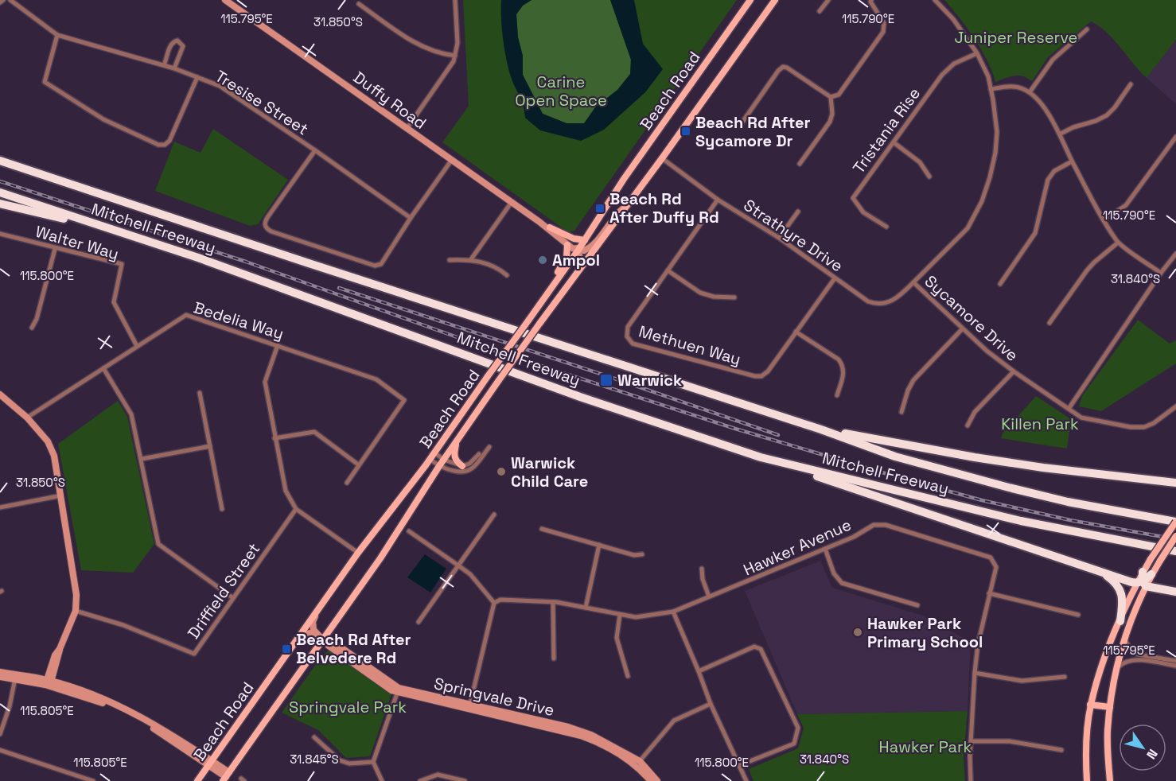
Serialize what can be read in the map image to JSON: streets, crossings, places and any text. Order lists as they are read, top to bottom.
{
  "streets": {
    "highway": ["Mitchell Freeway"],
    "main road": ["Beach Road"],
    "street": [
      "Duffy Road",
      "Tresise Street",
      "Tristania Rise",
      "Strathyre Drive",
      "Walter Way",
      "Sycamore Drive",
      "Bedelia Way",
      "Methuen Way",
      "Hawker Avenue",
      "Driffield Street",
      "Springvale Drive"
    ]
  },
  "crossings": [
    ["Beach Road", "Duffy Road"],
    ["Beach Road", "Strathyre Drive"],
    ["Beach Road", "Springvale Drive"],
    ["Tristania Rise", "Sycamore Drive"],
    ["Strathyre Drive", "Sycamore Drive"],
    ["Strathyre Drive", "Methuen Way"],
    ["Walter Way", "Bedelia Way"]
  ],
  "parks": [
    "Juniper Reserve",
    "Carine Open Space",
    "Killen Park",
    "Springvale Park",
    "Hawker Park"
  ],
  "places": {
    "transit": [
      "Beach Rd After Sycamore Dr",
      "Beach Rd After Duffy Rd",
      "Warwick",
      "Beach Rd After Belvedere Rd"
    ],
    "other": ["Ampol", "Warwick Child Care", "Hawker Park Primary School"]
  },
  "north": "bottom right",
  "coordinates": [
    "115.795°E",
    "115.790°E",
    "31.850°S",
    "115.800°E",
    "31.840°S",
    "115.805°E",
    "31.845°S"
  ]
}
